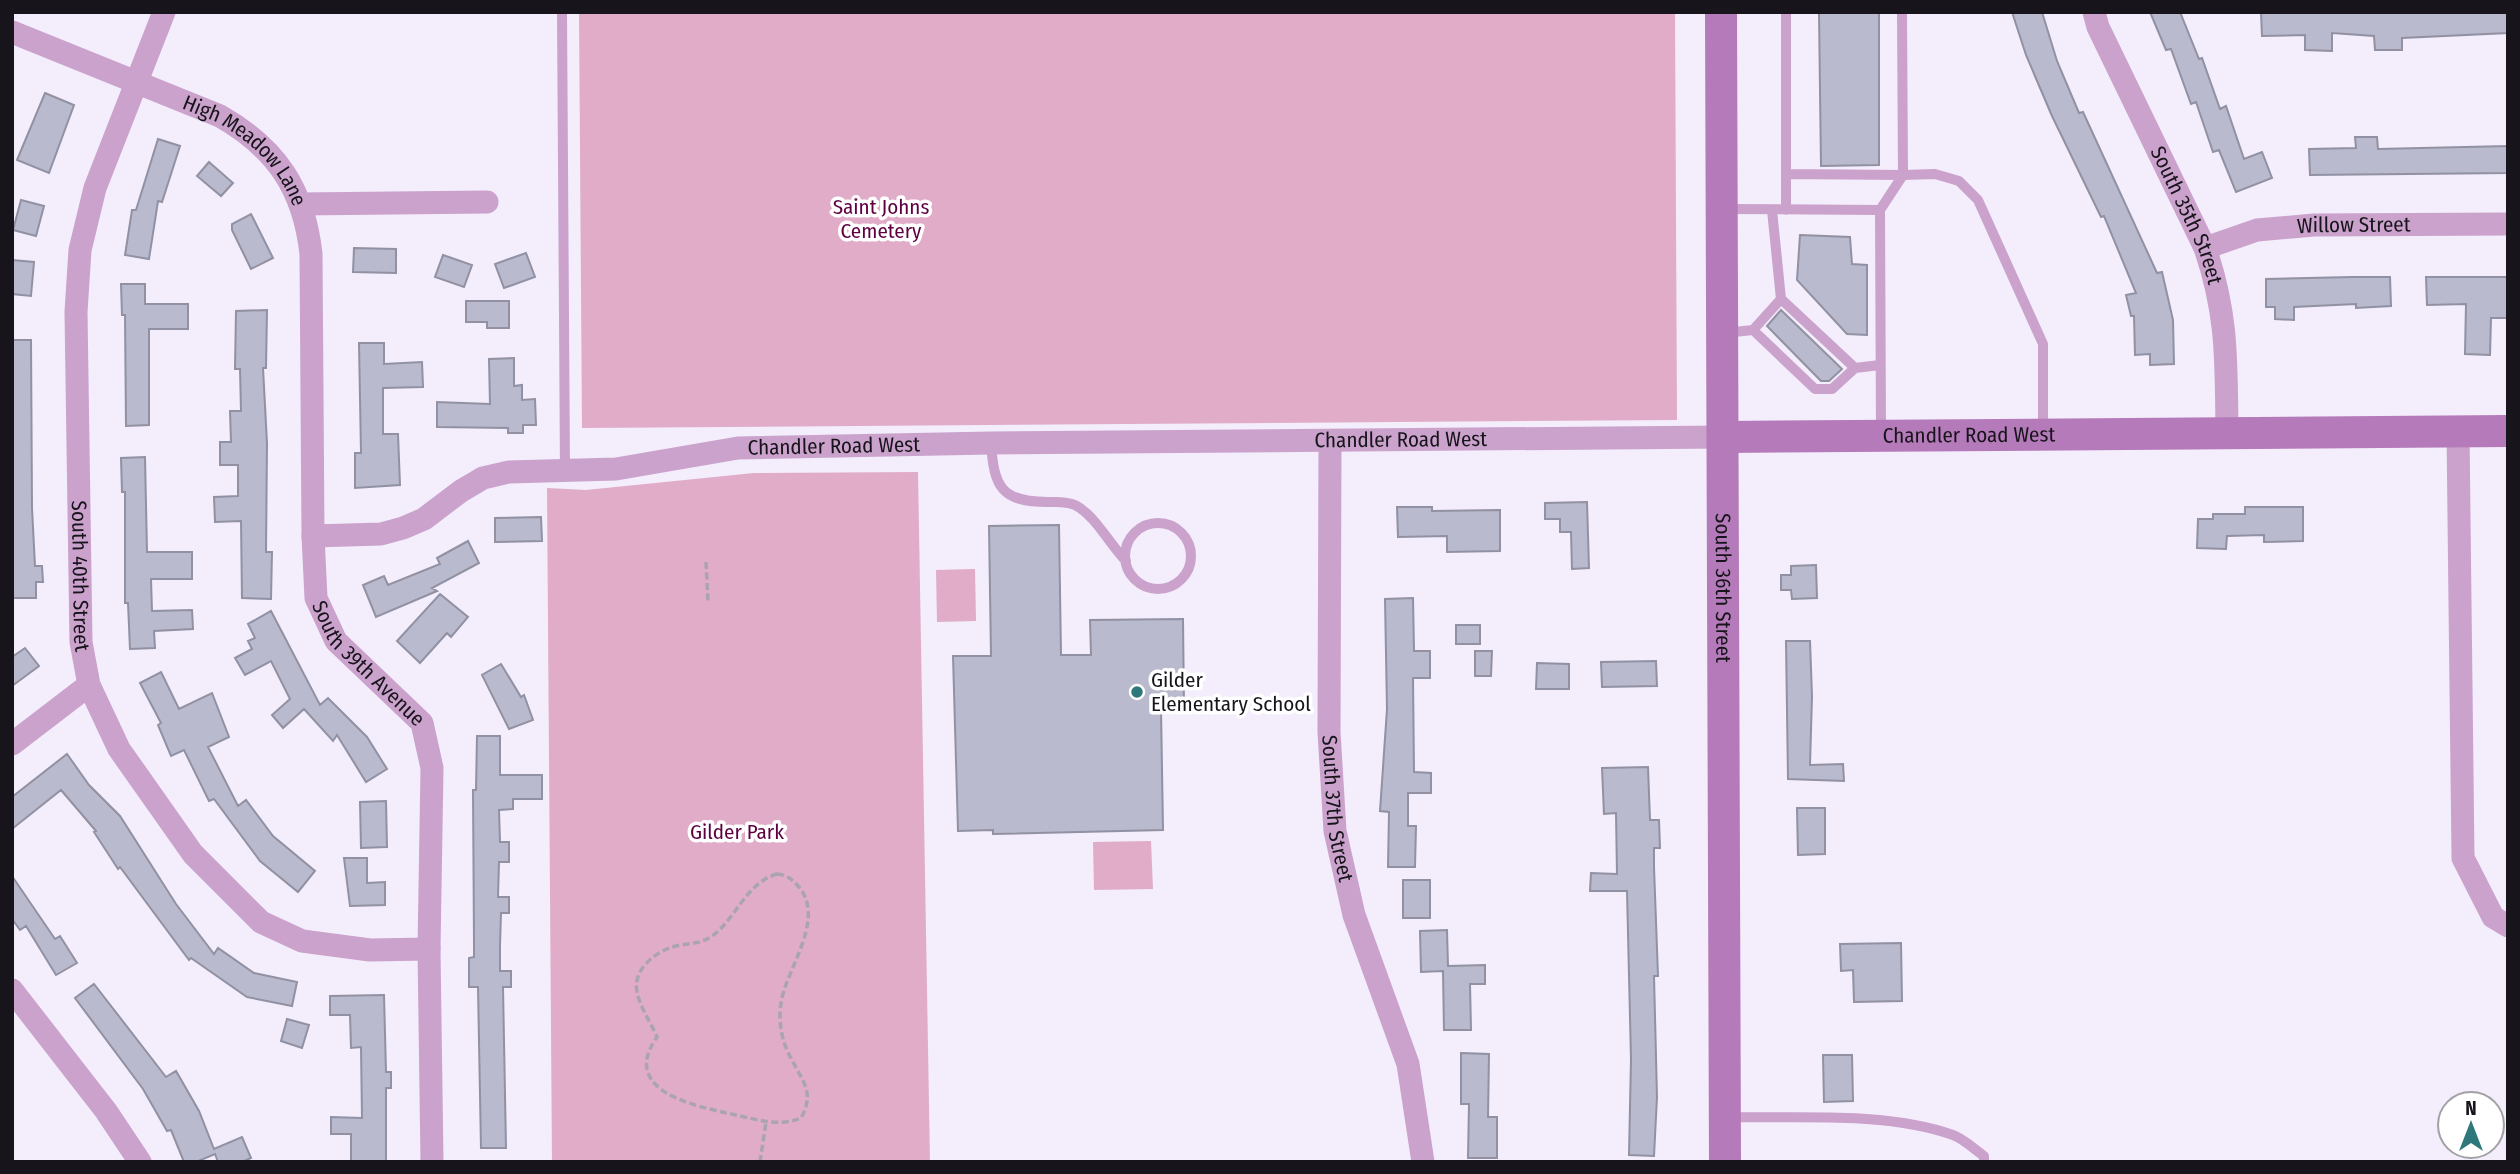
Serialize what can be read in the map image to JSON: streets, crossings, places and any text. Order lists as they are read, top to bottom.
{
  "streets": {
    "main road": ["Chandler Road West", "South 36th Street"],
    "street": [
      "High Meadow Lane",
      "South 35th Street",
      "Willow Street",
      "South 40th Street",
      "South 39th Avenue",
      "South 37th Street"
    ]
  },
  "crossings": [
    ["High Meadow Lane", "South 40th Street"],
    ["High Meadow Lane", "South 39th Avenue"],
    ["South 35th Street", "Willow Street"],
    ["South 35th Street", "Chandler Road West"],
    ["Chandler Road West", "South 36th Street"],
    ["Chandler Road West", "South 39th Avenue"],
    ["Chandler Road West", "South 37th Street"],
    ["South 40th Street", "South 39th Avenue"]
  ],
  "parks": ["Saint Johns Cemetery", "Gilder Park"],
  "places": ["Gilder Elementary School"],
  "north": "top"
}
